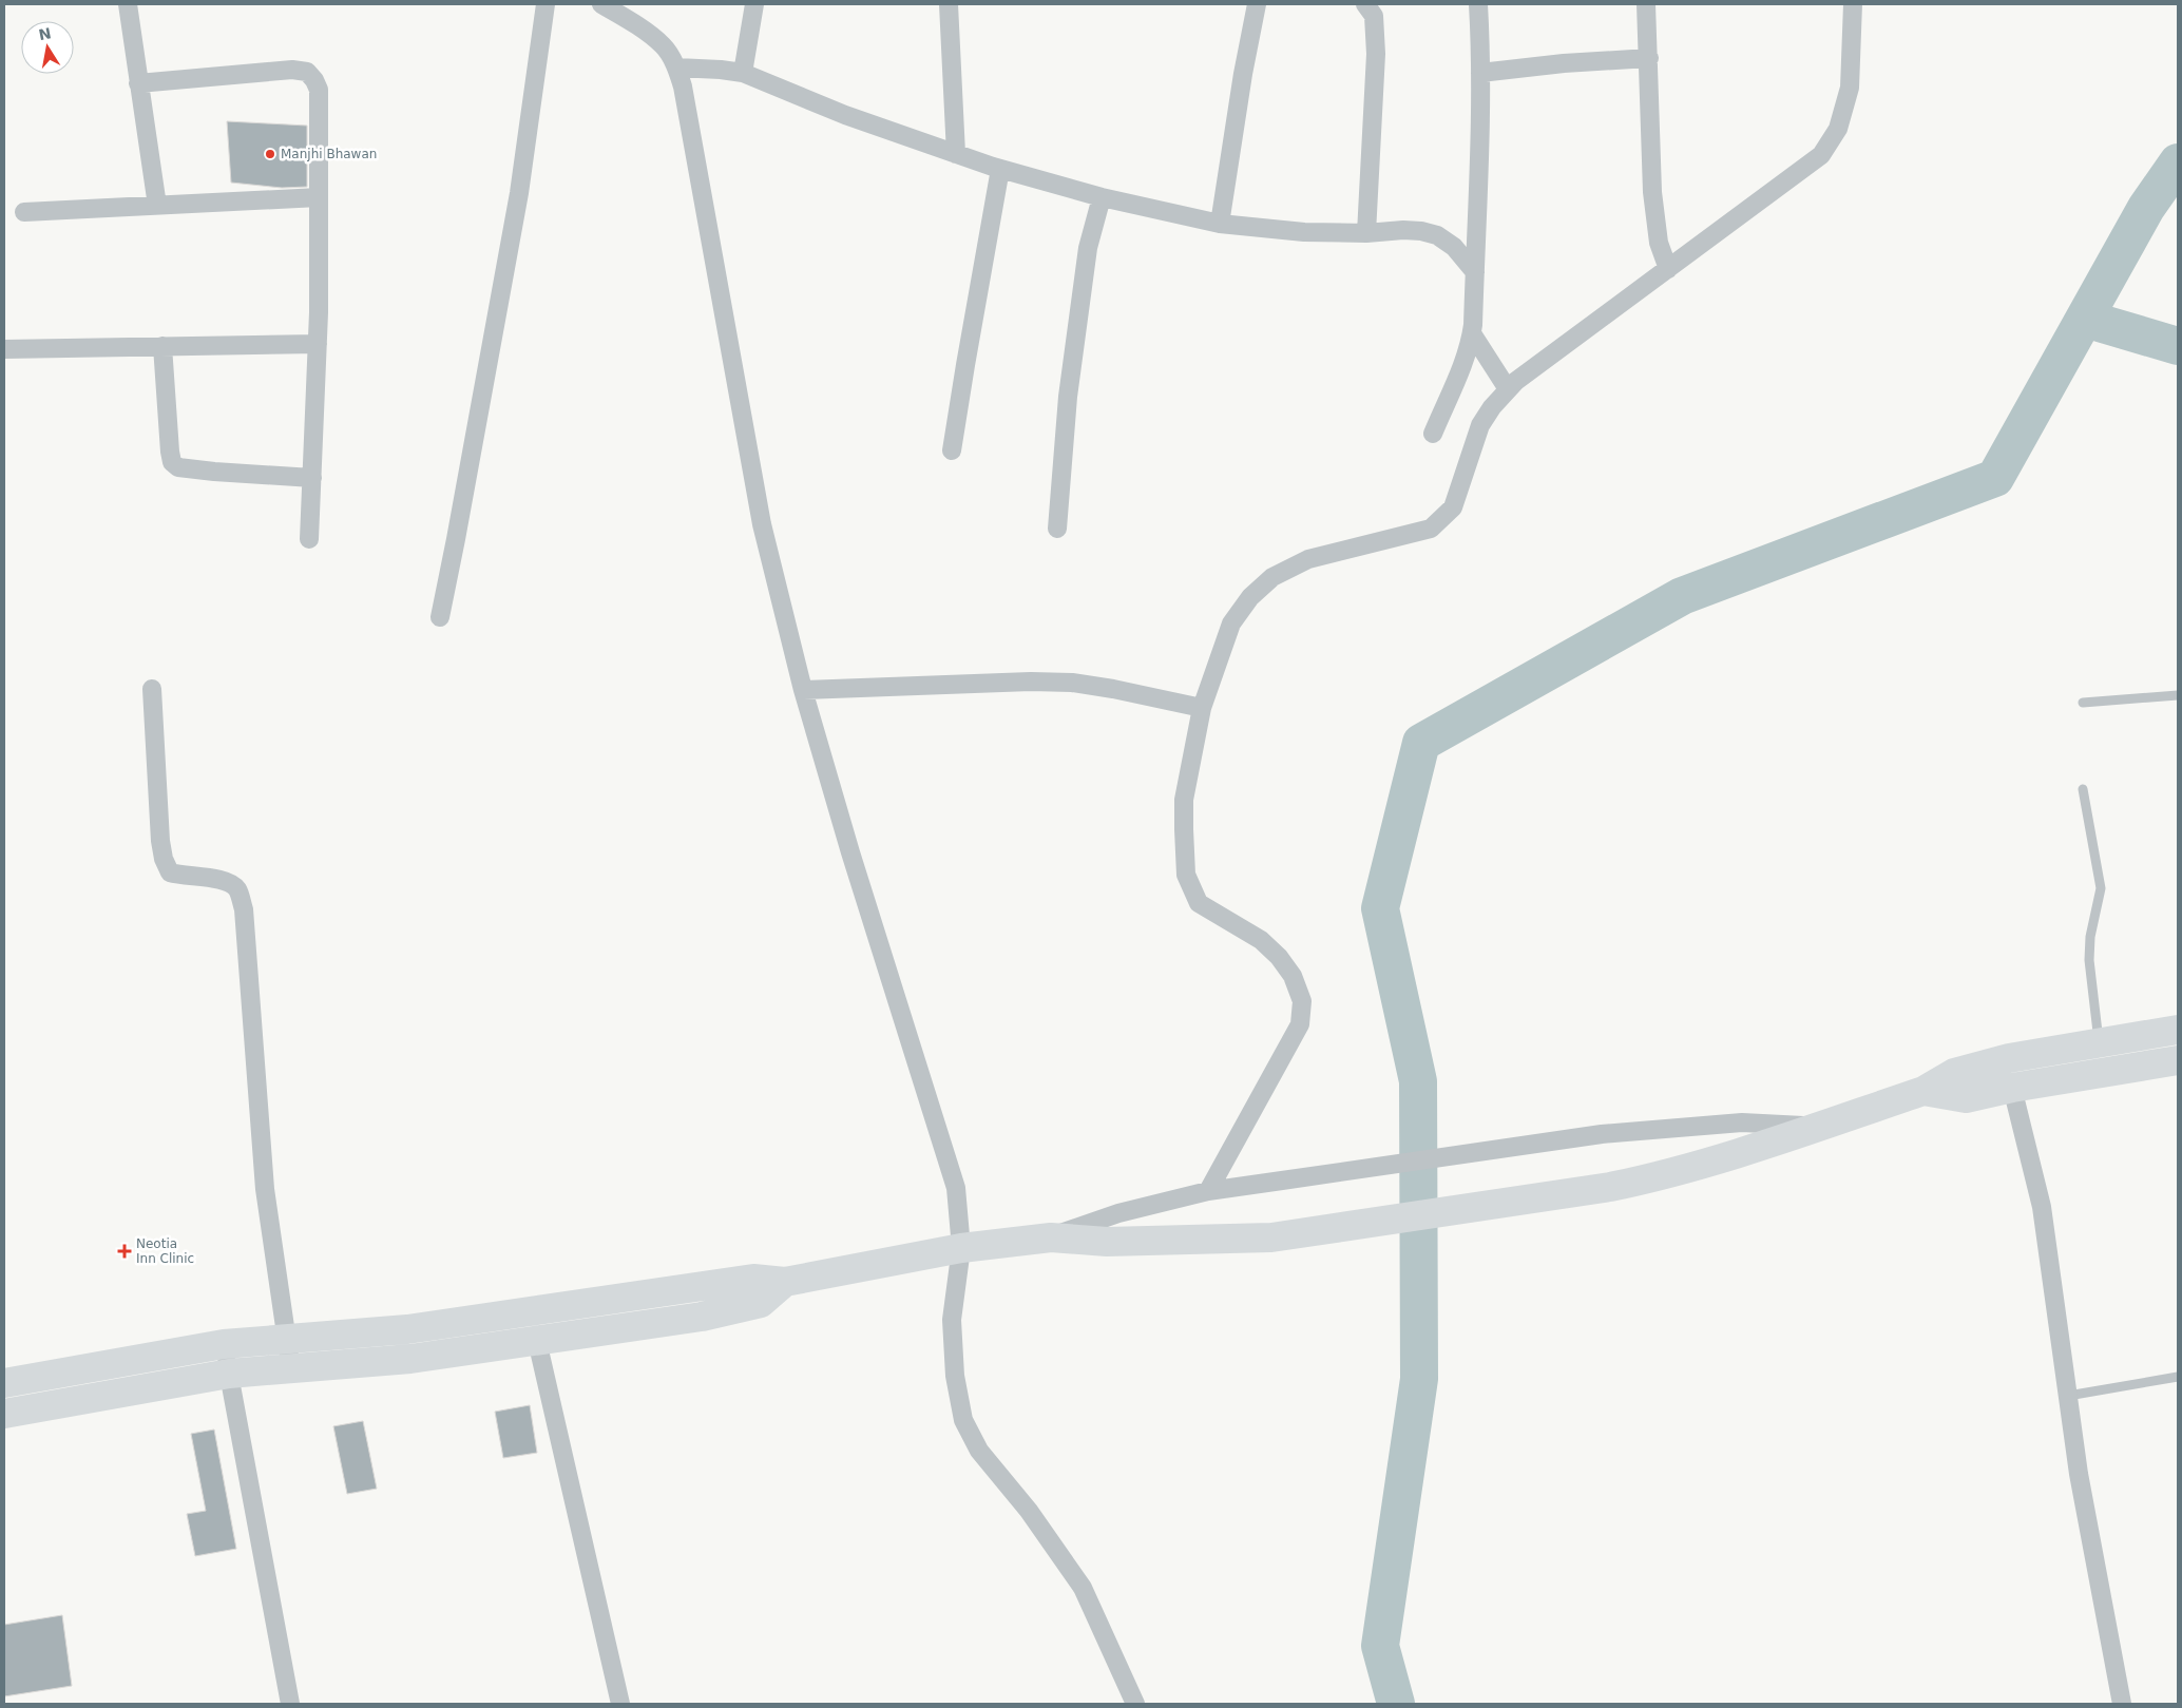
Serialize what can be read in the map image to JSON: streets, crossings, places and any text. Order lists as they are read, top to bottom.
{
  "places": {
    "other": ["Manjhi Bhawan"],
    "health": ["Neotia Inn Clinic"]
  },
  "north": "top"
}
